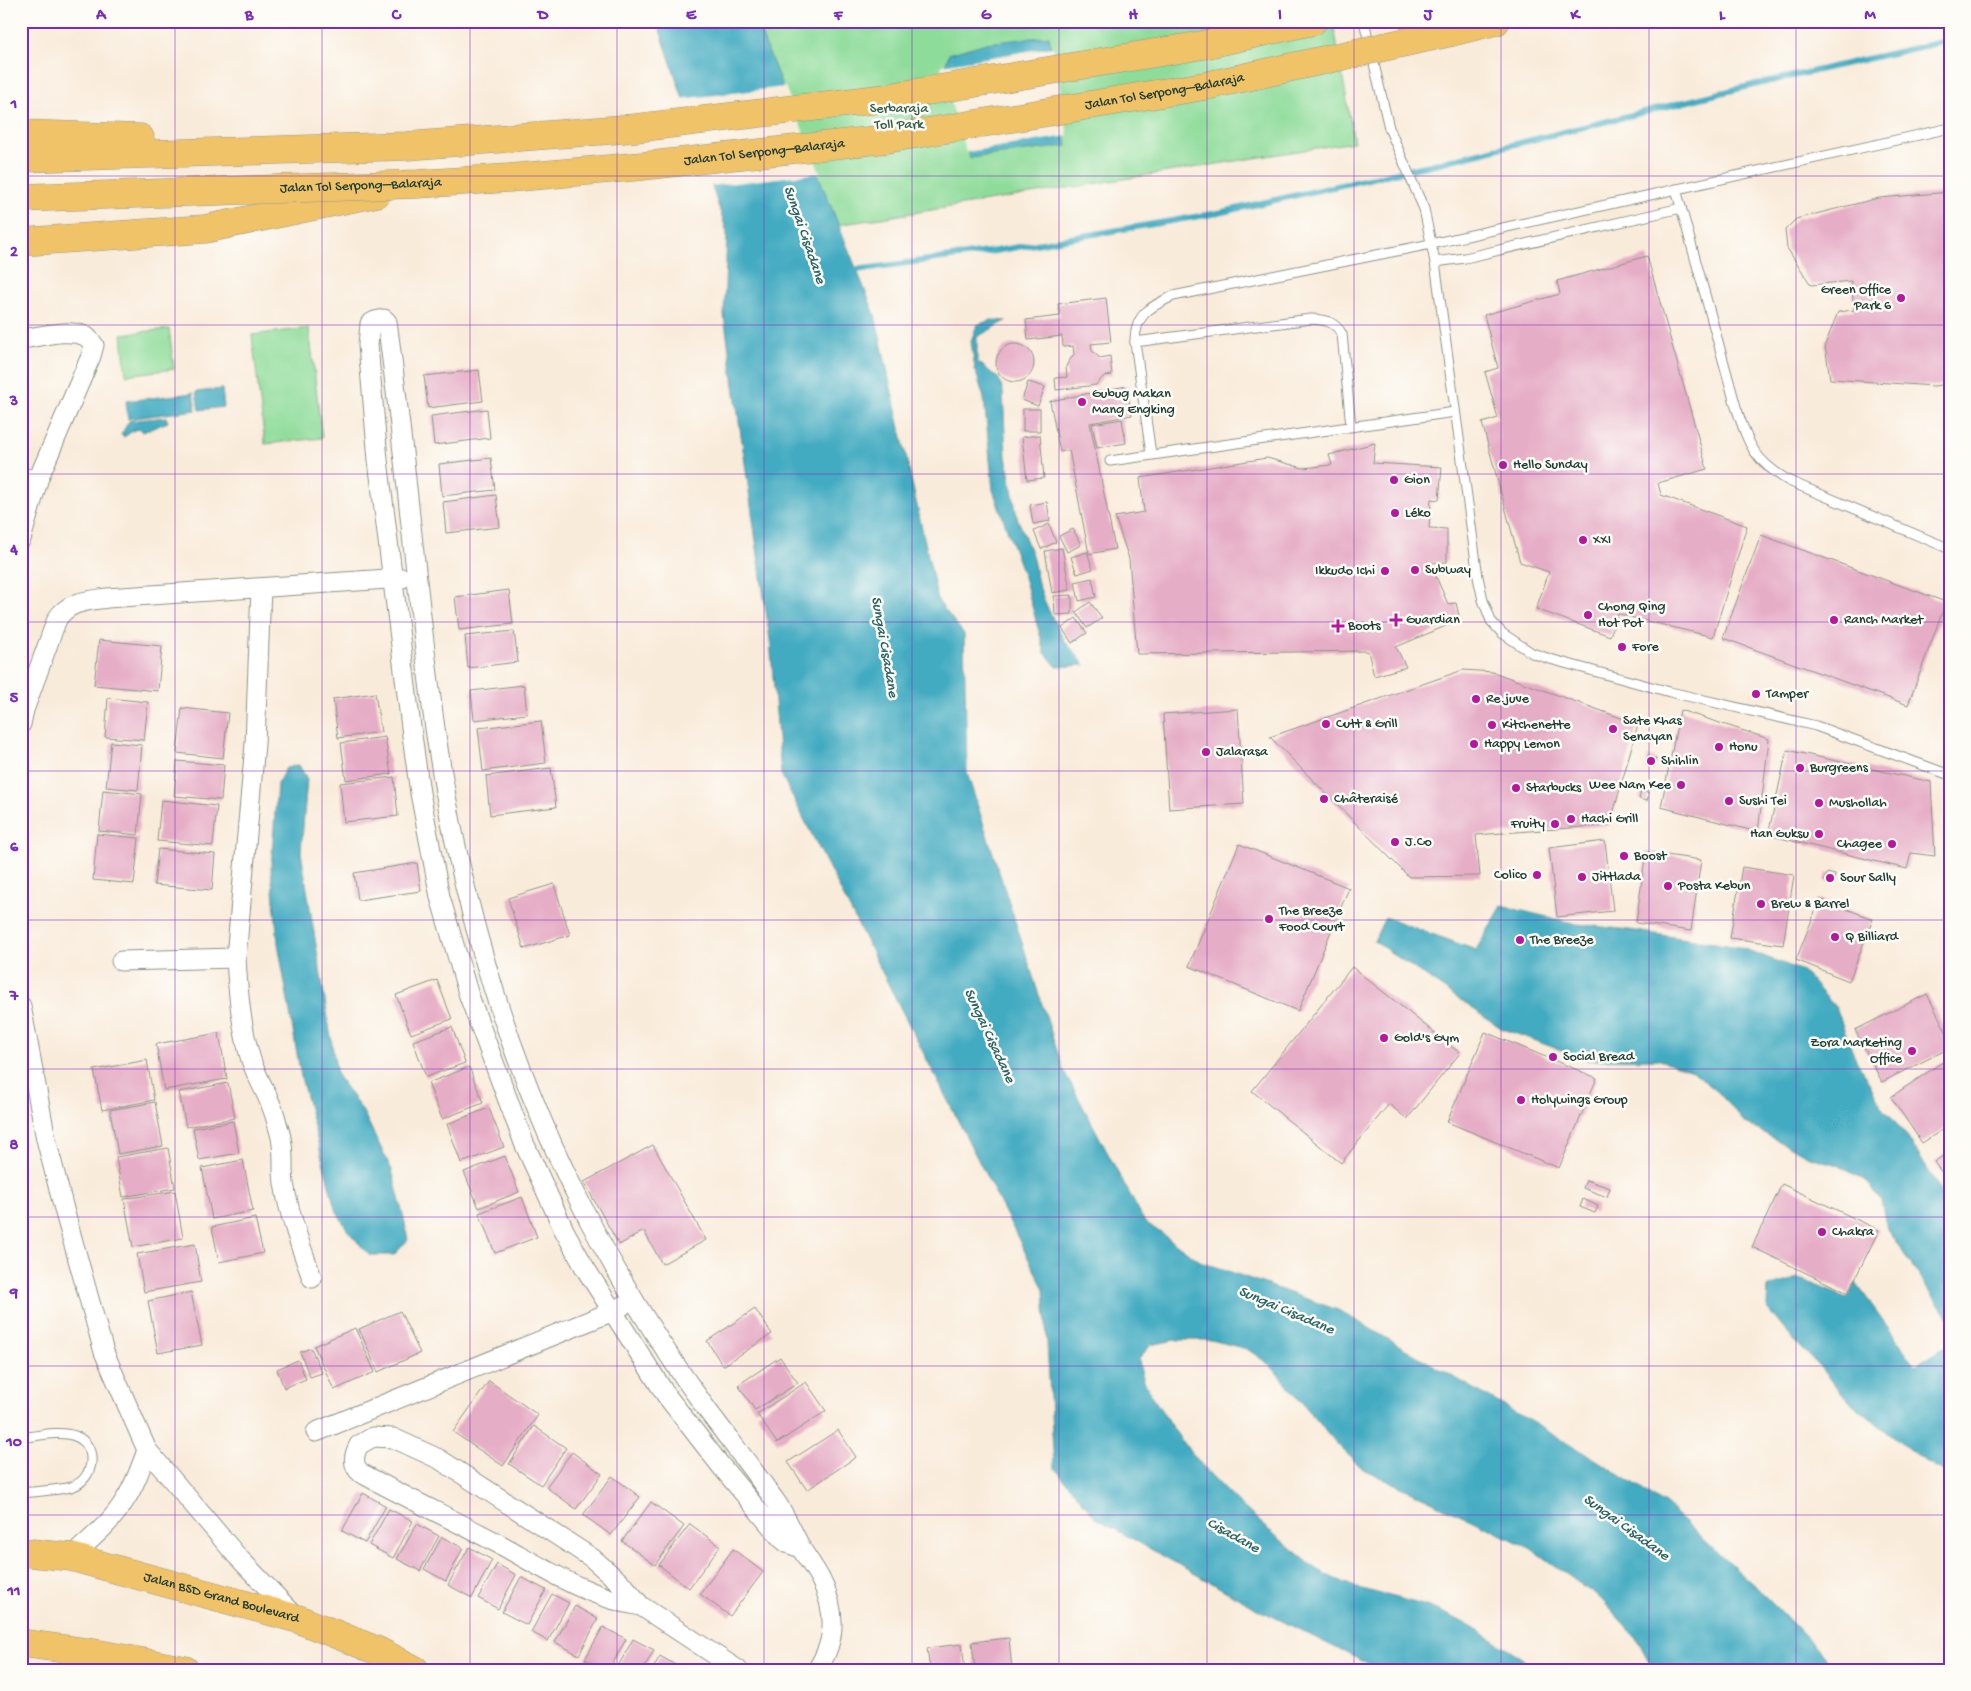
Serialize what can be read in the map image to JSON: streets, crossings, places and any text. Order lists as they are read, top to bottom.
{
  "streets": {
    "main road": ["Jalan Tol Serpong–Balaraja", "Jalan BSD Grand Boulevard"]
  },
  "water": ["Sungai Cisadane", "Cisadane"],
  "parks": ["Serbaraja Toll Park"],
  "places": {
    "other": [
      "Green Office Park 6",
      "Gubug Makan Mang Engking",
      "Hello Sunday",
      "Gion",
      "Léko",
      "XXI",
      "Subway",
      "Ikkudo Ichi",
      "Chong Qing Hot Pot",
      "Ranch Market",
      "Fore",
      "Tamper",
      "Re.juve",
      "Cutt & Grill",
      "Kitchenette",
      "Sate Khas Senayan",
      "Happy Lemon",
      "Honu",
      "Jalarasa",
      "Shihlin",
      "Burgreens",
      "Wee Nam Kee",
      "Starbucks",
      "Châteraisé",
      "Sushi Tei",
      "Mushollah",
      "Hachi Grill",
      "Fruity",
      "Han Guksu",
      "J.Co",
      "Chagee",
      "Boost",
      "Colico",
      "Jittlada",
      "Sour Sally",
      "Posta Kebun",
      "Brew & Barrel",
      "The Breeze Food Court",
      "Q Billiard",
      "The Breeze",
      "Gold's Gym",
      "Zora Marketing Office",
      "Social Bread",
      "Holywings Group",
      "Chakra"
    ],
    "health": ["Guardian", "Boots"]
  },
  "grid": {
    "columns": [
      "A",
      "B",
      "C",
      "D",
      "E",
      "F",
      "G",
      "H",
      "I",
      "J",
      "K",
      "L",
      "M"
    ],
    "rows": [
      "1",
      "2",
      "3",
      "4",
      "5",
      "6",
      "7",
      "8",
      "9",
      "10",
      "11"
    ]
  }
}
